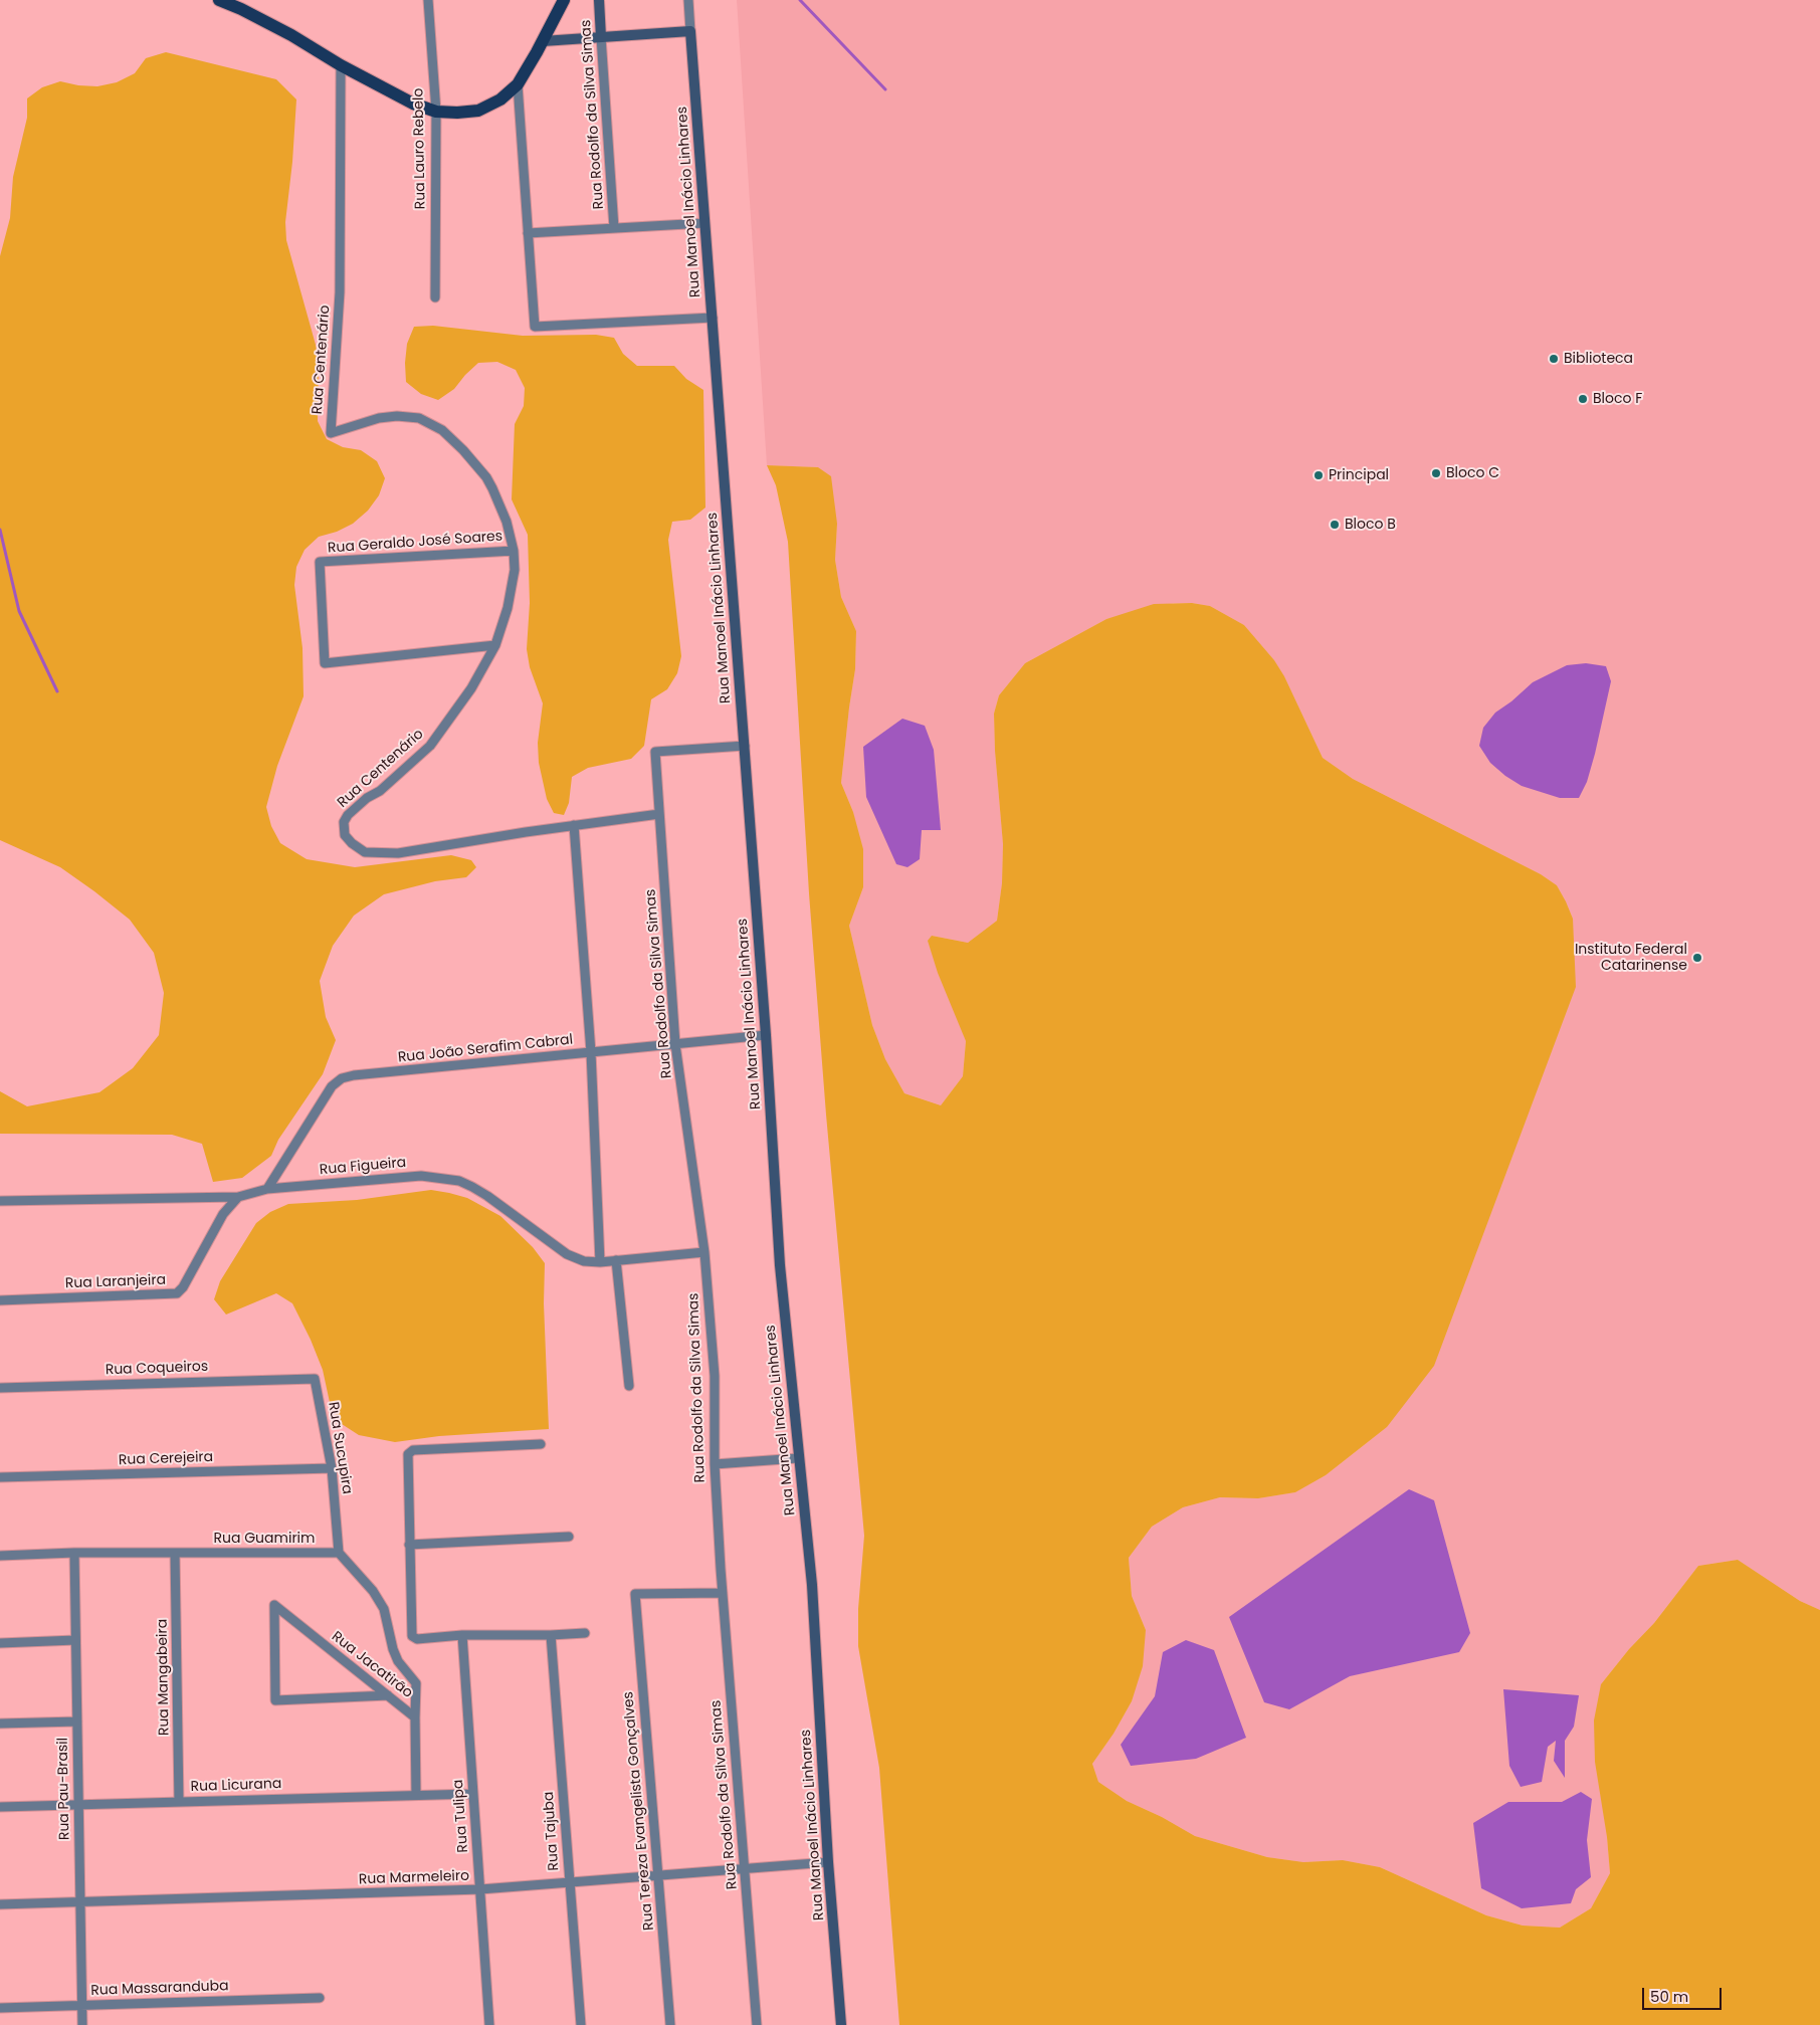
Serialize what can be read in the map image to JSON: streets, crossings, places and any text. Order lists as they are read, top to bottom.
{
  "streets": {
    "main road": ["Rua Rodolfo da Silva Simas", "Rua Manoel Inácio Linhares"],
    "street": [
      "Rua Lauro Rebelo",
      "Rua Centenário",
      "Rua Geraldo José Soares",
      "Rua João Serafim Cabral",
      "Rua Figueira",
      "Rua Laranjeira",
      "Rua Coqueiros",
      "Rua Sucupira",
      "Rua Cerejeira",
      "Rua Guamirim",
      "Rua Jacatirão",
      "Rua Mangabeira",
      "Rua Licurana",
      "Rua Pau-Brasil",
      "Rua Tereza Evangelista Gonçalves",
      "Rua Tulipa",
      "Rua Tajuba",
      "Rua Marmeleiro",
      "Rua Massaranduba"
    ]
  },
  "crossings": [
    ["Rua Rodolfo da Silva Simas", "Rua Manoel Inácio Linhares"],
    ["Rua Rodolfo da Silva Simas", "Rua João Serafim Cabral"],
    ["Rua Rodolfo da Silva Simas", "Rua Figueira"],
    ["Rua Rodolfo da Silva Simas", "Rua Tereza Evangelista Gonçalves"],
    ["Rua Rodolfo da Silva Simas", "Rua Marmeleiro"],
    ["Rua Manoel Inácio Linhares", "Rua João Serafim Cabral"],
    ["Rua Manoel Inácio Linhares", "Rua Marmeleiro"],
    ["Rua Centenário", "Rua Geraldo José Soares"],
    ["Rua João Serafim Cabral", "Rua Figueira"],
    ["Rua Figueira", "Rua Laranjeira"],
    ["Rua Coqueiros", "Rua Sucupira"],
    ["Rua Sucupira", "Rua Cerejeira"],
    ["Rua Sucupira", "Rua Guamirim"],
    ["Rua Guamirim", "Rua Mangabeira"],
    ["Rua Guamirim", "Rua Pau-Brasil"],
    ["Rua Jacatirão", "Rua Licurana"],
    ["Rua Mangabeira", "Rua Licurana"],
    ["Rua Licurana", "Rua Pau-Brasil"],
    ["Rua Licurana", "Rua Tulipa"],
    ["Rua Pau-Brasil", "Rua Marmeleiro"],
    ["Rua Pau-Brasil", "Rua Massaranduba"],
    ["Rua Tereza Evangelista Gonçalves", "Rua Marmeleiro"],
    ["Rua Tulipa", "Rua Marmeleiro"],
    ["Rua Tajuba", "Rua Marmeleiro"]
  ],
  "places": [
    "Biblioteca",
    "Bloco F",
    "Bloco C",
    "Principal",
    "Bloco B",
    "Instituto Federal Catarinense"
  ],
  "scale_bar": "50 m"
}
